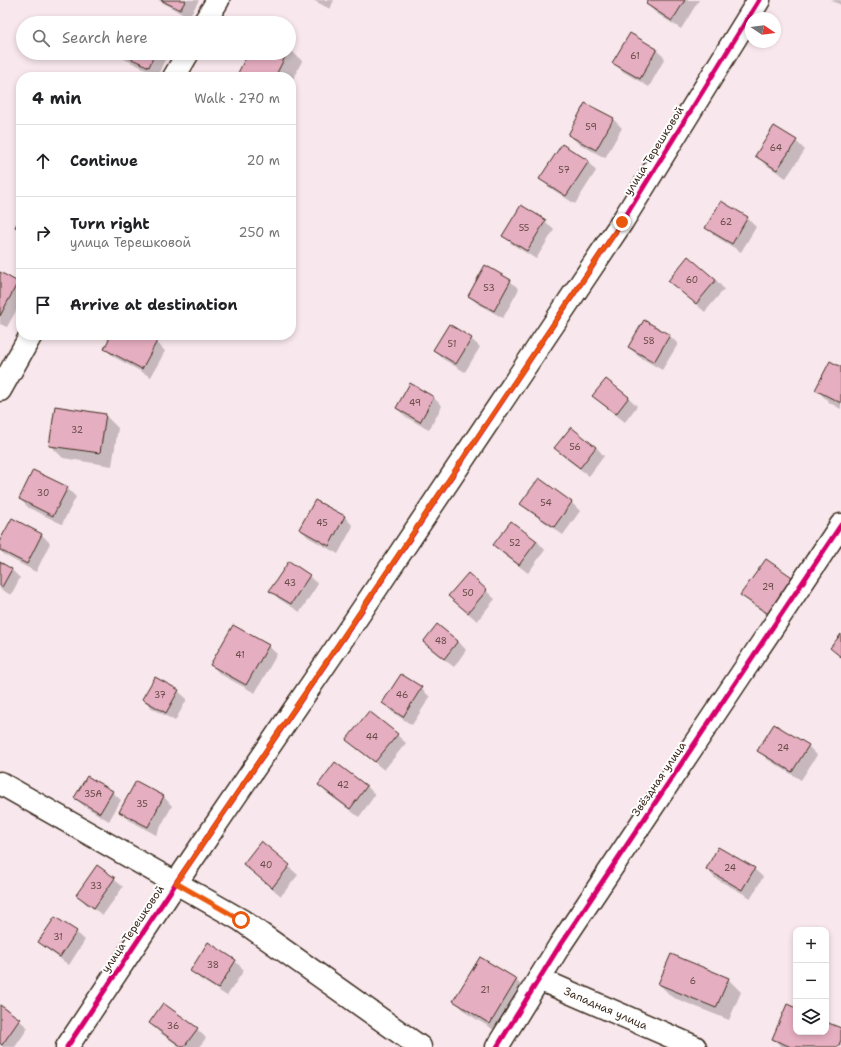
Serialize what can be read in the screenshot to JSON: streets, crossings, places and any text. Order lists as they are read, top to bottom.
{
  "streets": {
    "street": ["улица Терешковой", "Звёздная улица", "Западная улица"]
  },
  "crossings": [
    ["Звёздная улица", "Западная улица"]
  ],
  "house_numbers": [
    "61",
    "59",
    "64",
    "57",
    "62",
    "55",
    "60",
    "53",
    "58",
    "51",
    "49",
    "32",
    "56",
    "30",
    "54",
    "45",
    "52",
    "43",
    "29",
    "50",
    "48",
    "41",
    "37",
    "46",
    "44",
    "24",
    "42",
    "35А",
    "35",
    "40",
    "24",
    "33",
    "31",
    "38",
    "6",
    "21",
    "36"
  ],
  "north": "right",
  "page": {
    "search": "Search here",
    "heading": ["4 min", "Walk · 270 m"],
    "list": [
      ["Continue", "20 m"],
      ["Turn right", "улица Терешковой", "250 m"],
      "Arrive at destination"
    ],
    "map_buttons": ["+", "−"]
  }
}
